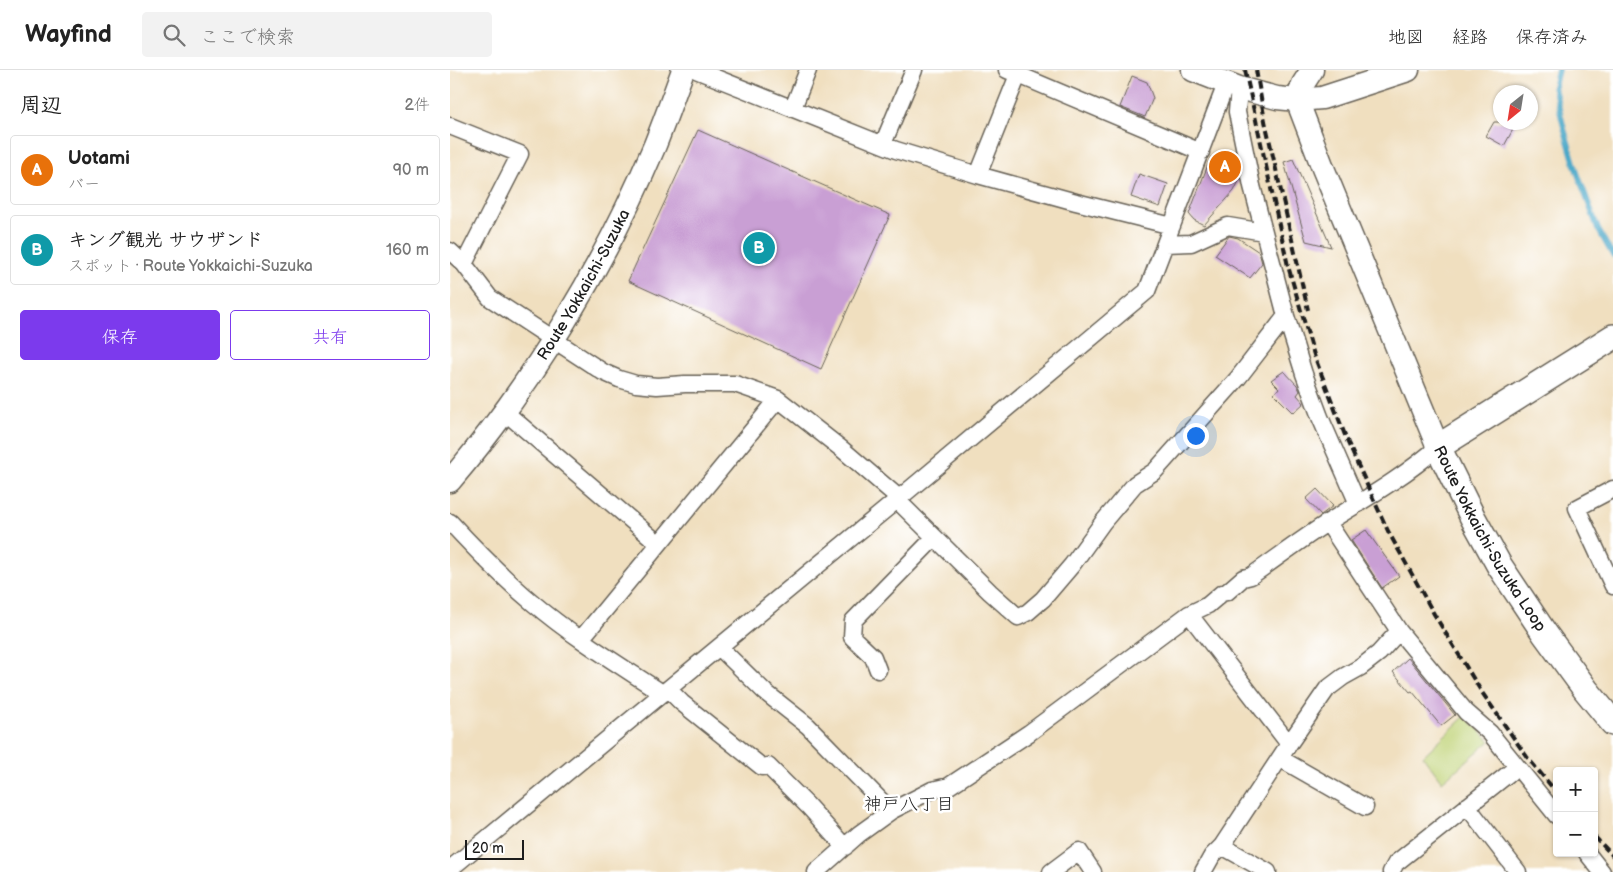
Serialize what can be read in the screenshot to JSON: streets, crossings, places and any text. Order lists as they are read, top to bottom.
{
  "streets": {
    "main road": ["Route Yokkaichi-Suzuka Loop"],
    "street": ["Route Yokkaichi-Suzuka"]
  },
  "districts": ["神戸八丁目"],
  "scale_bar": "20 m",
  "north": "bottom left",
  "page": {
    "header": "Wayfind",
    "search": "ここで検索",
    "nav": ["地図", "経路", "保存済み"],
    "heading": ["周辺", "2件"],
    "list": [
      {
        "mark": "A",
        "name": "Uotami",
        "note": "バー",
        "value": "90 m"
      },
      {
        "mark": "B",
        "name": "キング観光 サウザンド",
        "note": "スポット · Route Yokkaichi-Suzuka",
        "value": "160 m"
      }
    ],
    "pins": ["A", "B"],
    "buttons": ["保存", "共有"],
    "map_buttons": ["+", "−"],
    "scale": "20 m"
  }
}
